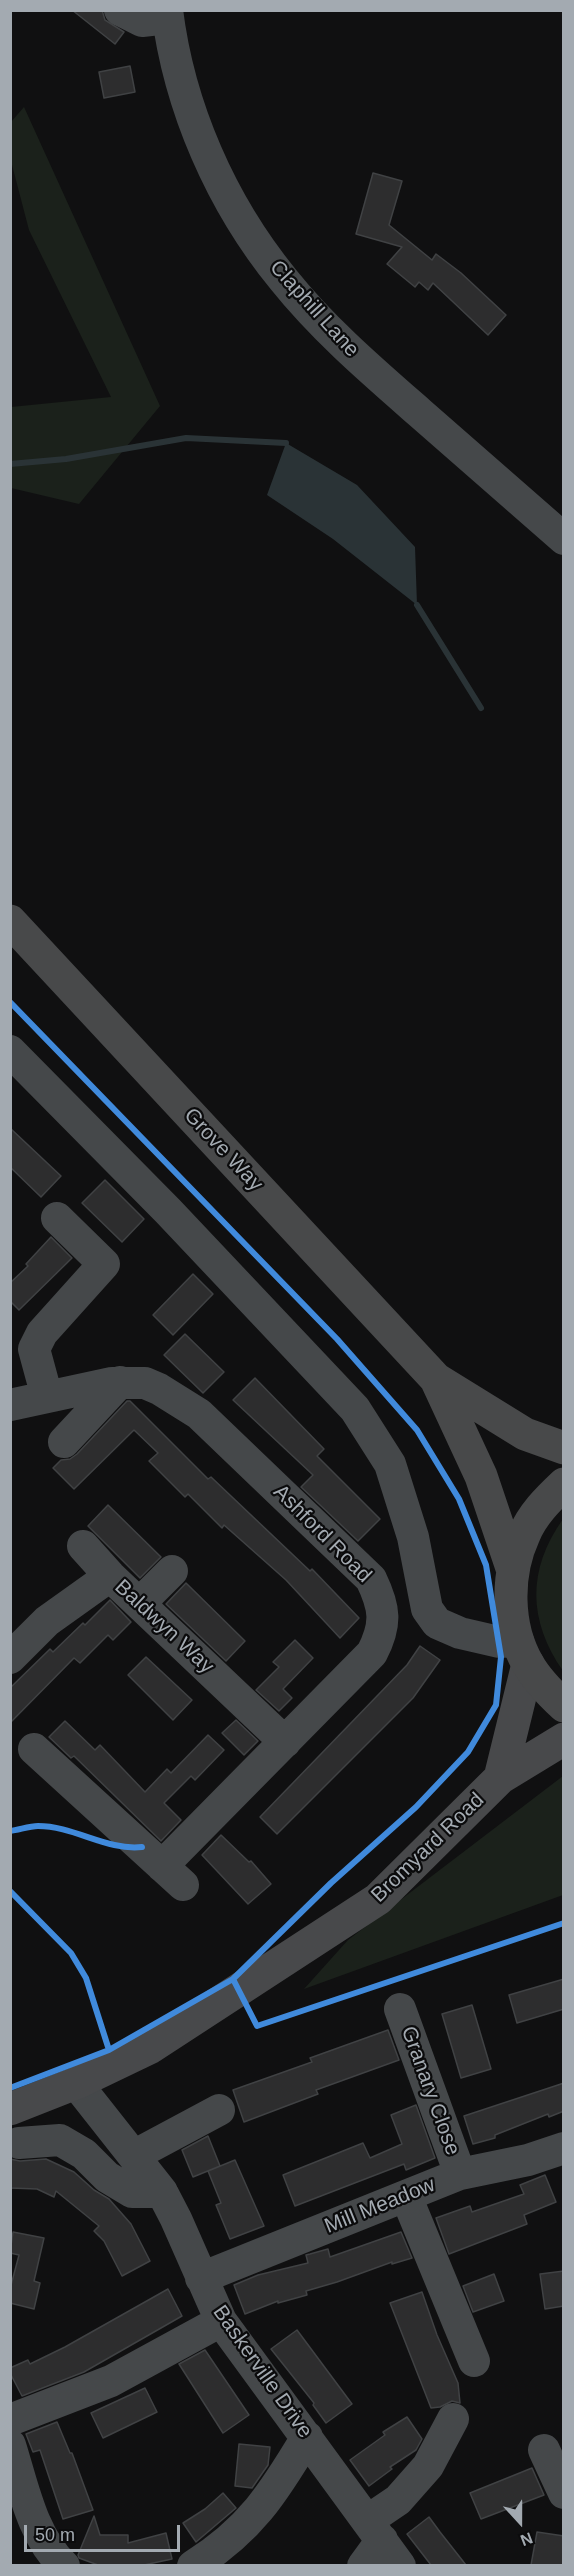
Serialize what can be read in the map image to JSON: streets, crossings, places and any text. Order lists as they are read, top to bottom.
{
  "streets": {
    "highway": ["Grove Way"],
    "main road": ["Bromyard Road"],
    "street": [
      "Claphill Lane",
      "Ashford Road",
      "Baldwyn Way",
      "Granary Close",
      "Mill Meadow",
      "Baskerville Drive"
    ]
  },
  "crossings": [
    ["Ashford Road", "Baldwyn Way"],
    ["Bromyard Road", "Baskerville Drive"],
    ["Granary Close", "Mill Meadow"],
    ["Mill Meadow", "Baskerville Drive"]
  ],
  "scale_bar": "50 m",
  "north": "bottom"
}
